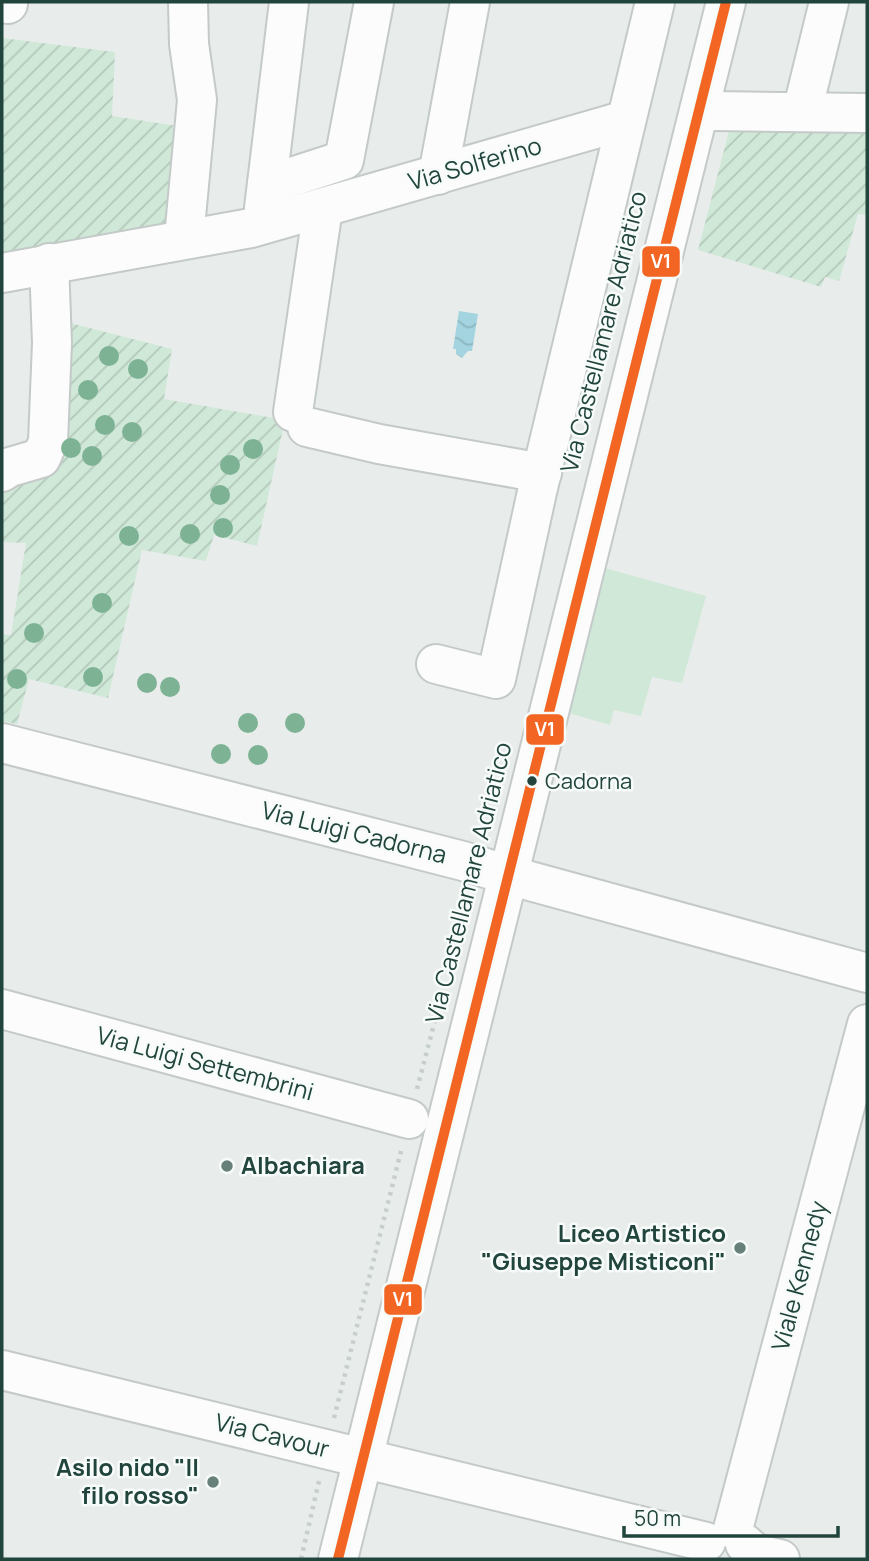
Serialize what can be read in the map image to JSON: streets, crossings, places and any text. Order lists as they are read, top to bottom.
{
  "streets": {
    "street": [
      "Via Solferino",
      "Via Castellamare Adriatico",
      "Via Luigi Cadorna",
      "Via Luigi Settembrini",
      "Viale Kennedy",
      "Via Cavour"
    ]
  },
  "crossings": [
    ["Via Castellamare Adriatico", "Via Luigi Cadorna"],
    ["Via Castellamare Adriatico", "Via Luigi Settembrini"],
    ["Via Castellamare Adriatico", "Via Cavour"],
    ["Viale Kennedy", "Via Cavour"]
  ],
  "places": [
    "Cadorna",
    "Albachiara",
    "Liceo Artistico \"Giuseppe Misticoni\"",
    "Asilo nido \"Il filo rosso\""
  ],
  "lines": ["transit line V1"],
  "scale_bar": "50 m"
}
